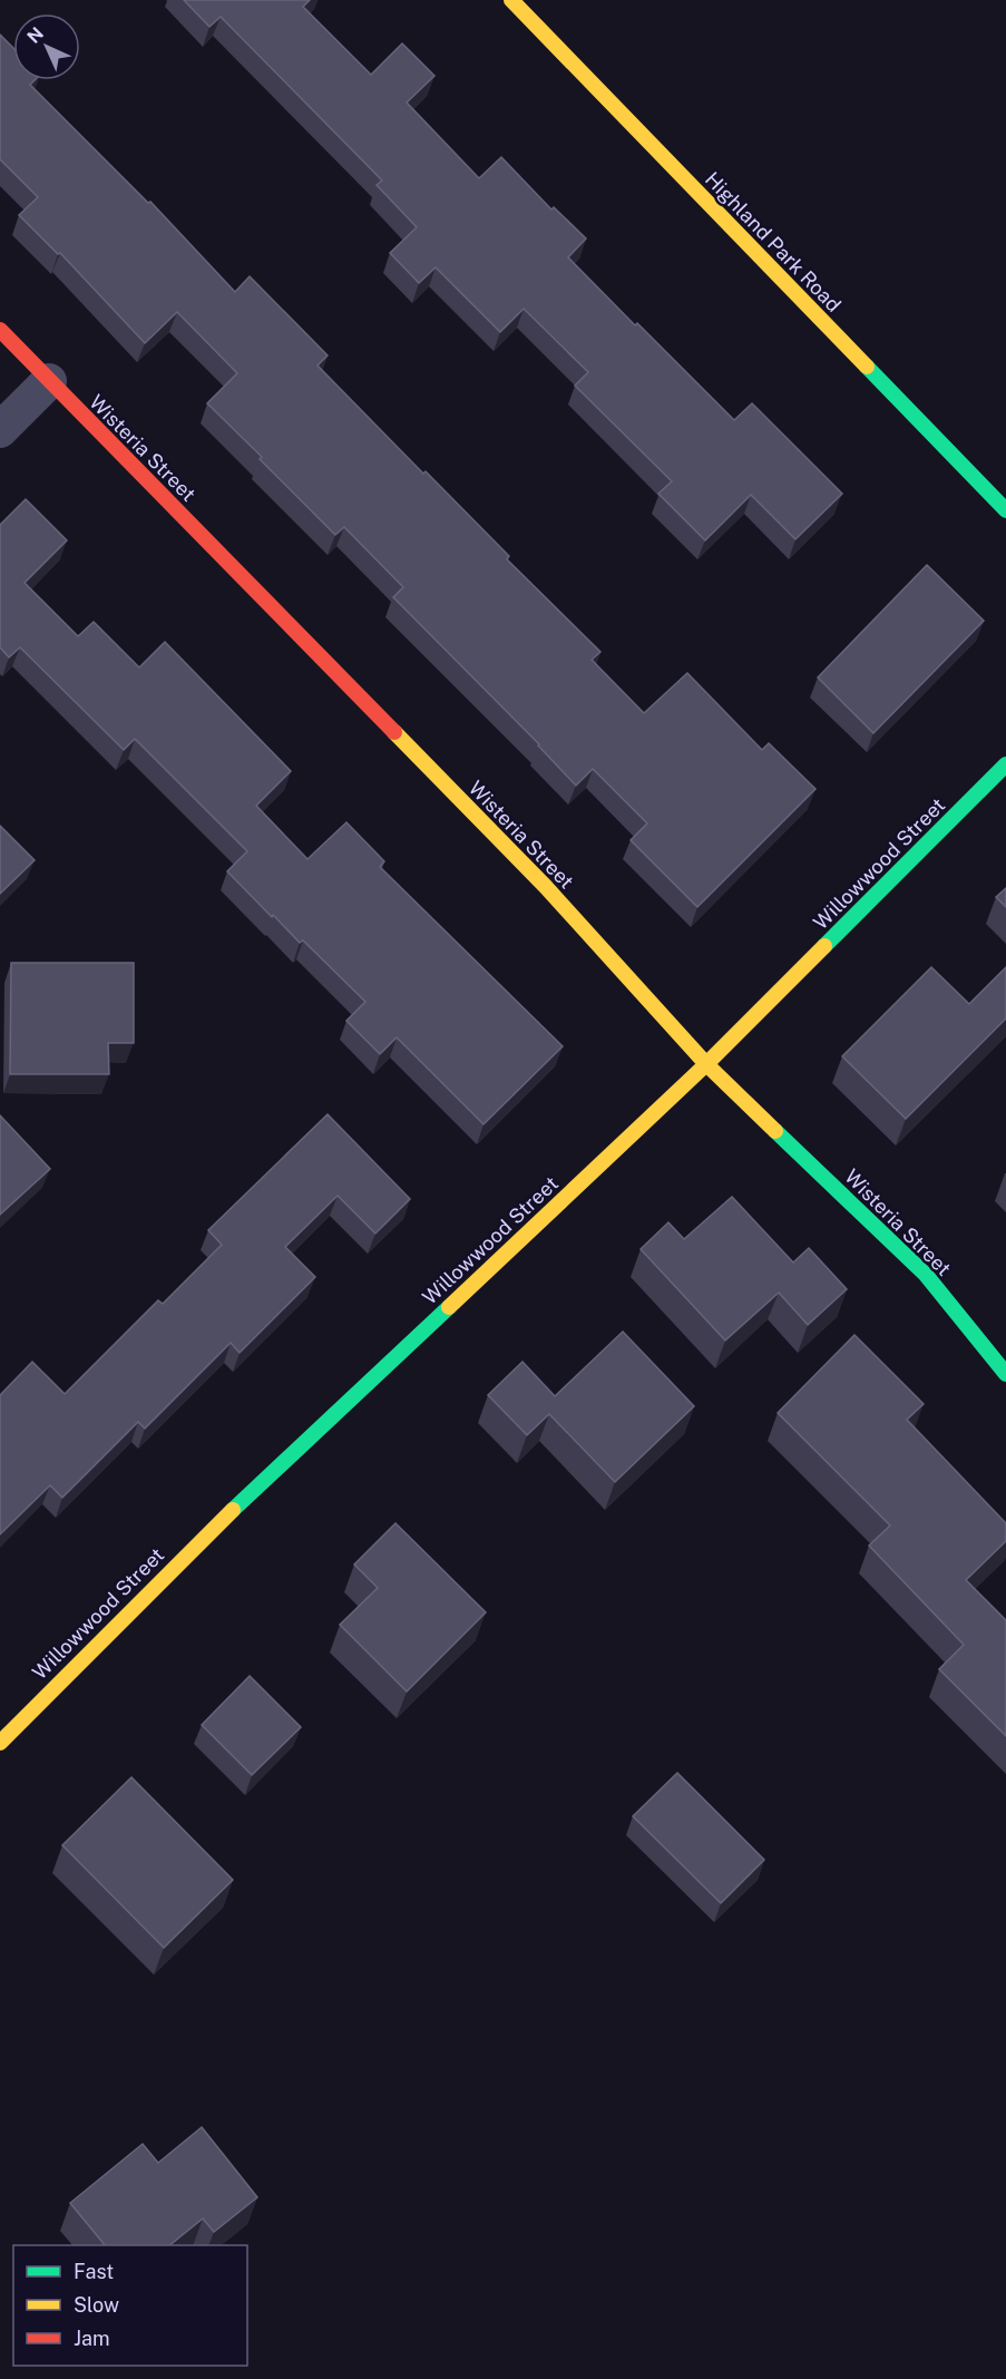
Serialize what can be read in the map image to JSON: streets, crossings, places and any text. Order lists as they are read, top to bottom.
{
  "streets": {
    "street": ["Highland Park Road", "Wisteria Street", "Willowwood Street"]
  },
  "crossings": [
    ["Wisteria Street", "Willowwood Street"]
  ],
  "legend": ["Fast", "Slow", "Jam"],
  "north": "top left"
}
